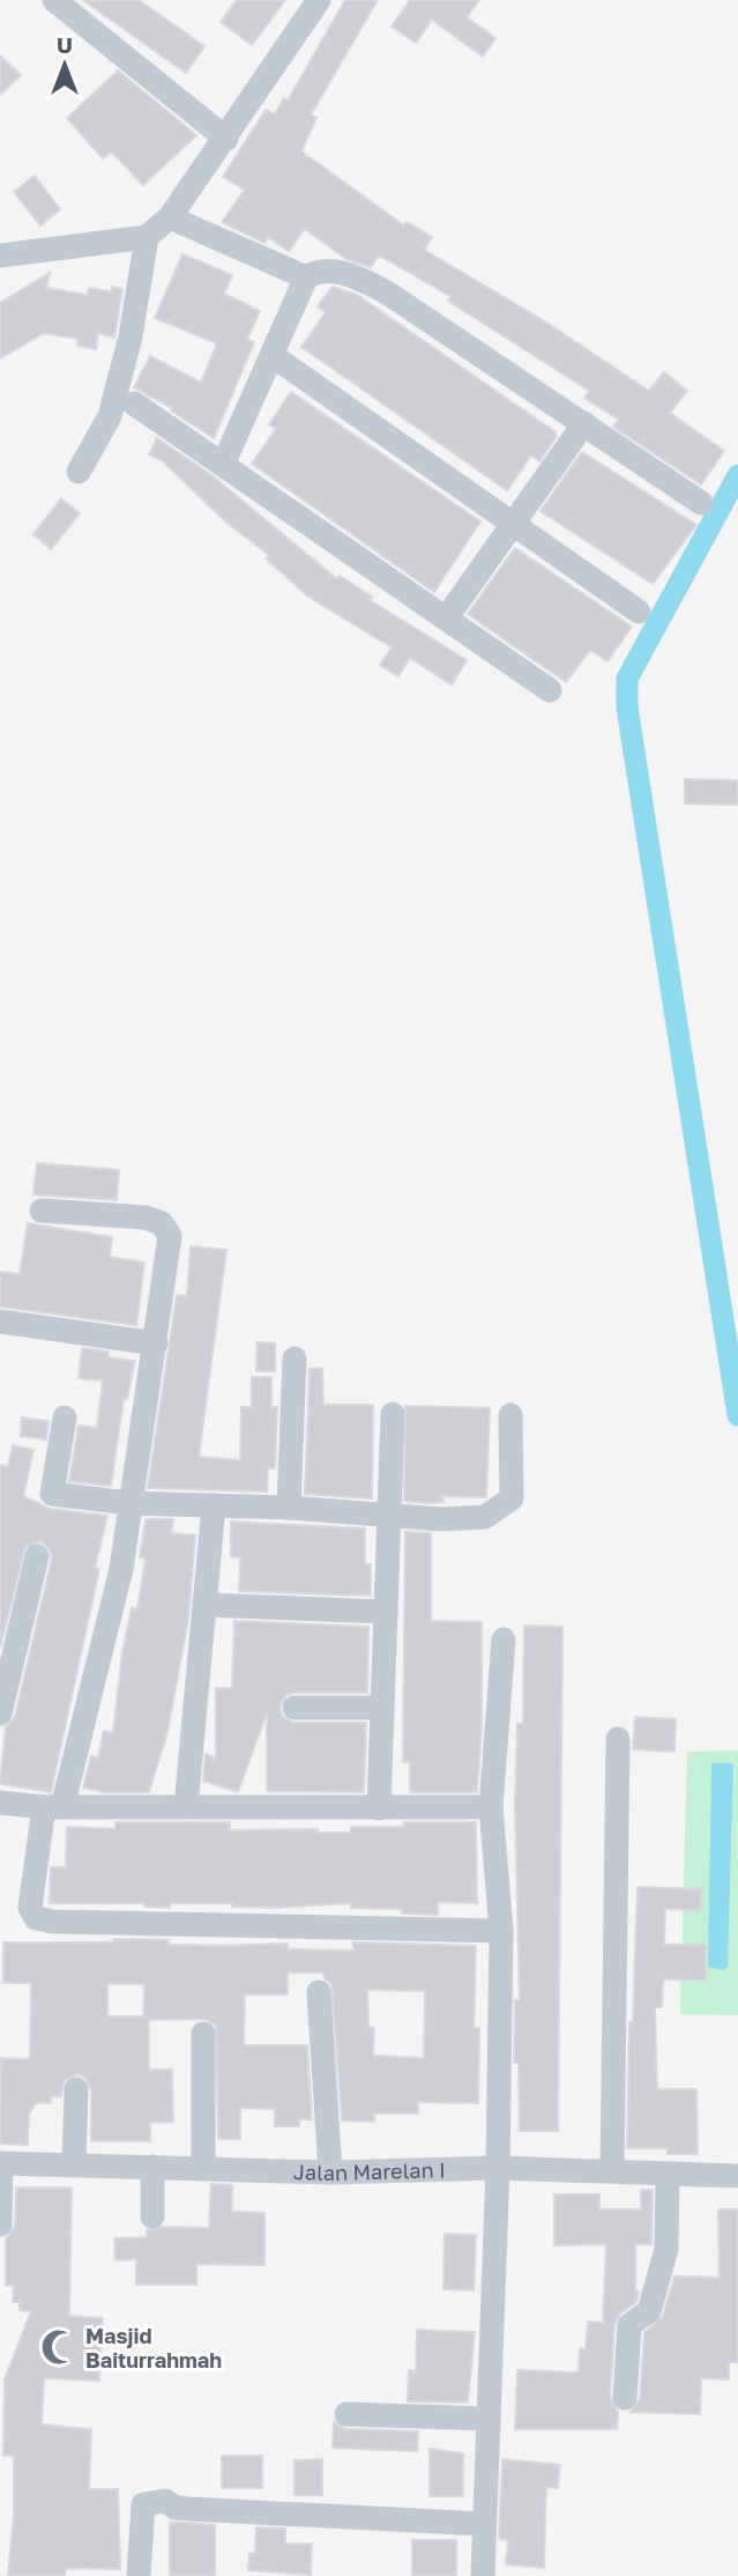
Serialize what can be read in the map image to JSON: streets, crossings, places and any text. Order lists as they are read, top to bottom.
{
  "streets": {
    "street": ["Jalan Marelan I"]
  },
  "places": {
    "mosque": ["Masjid Baiturrahmah"]
  },
  "north": "top"
}
